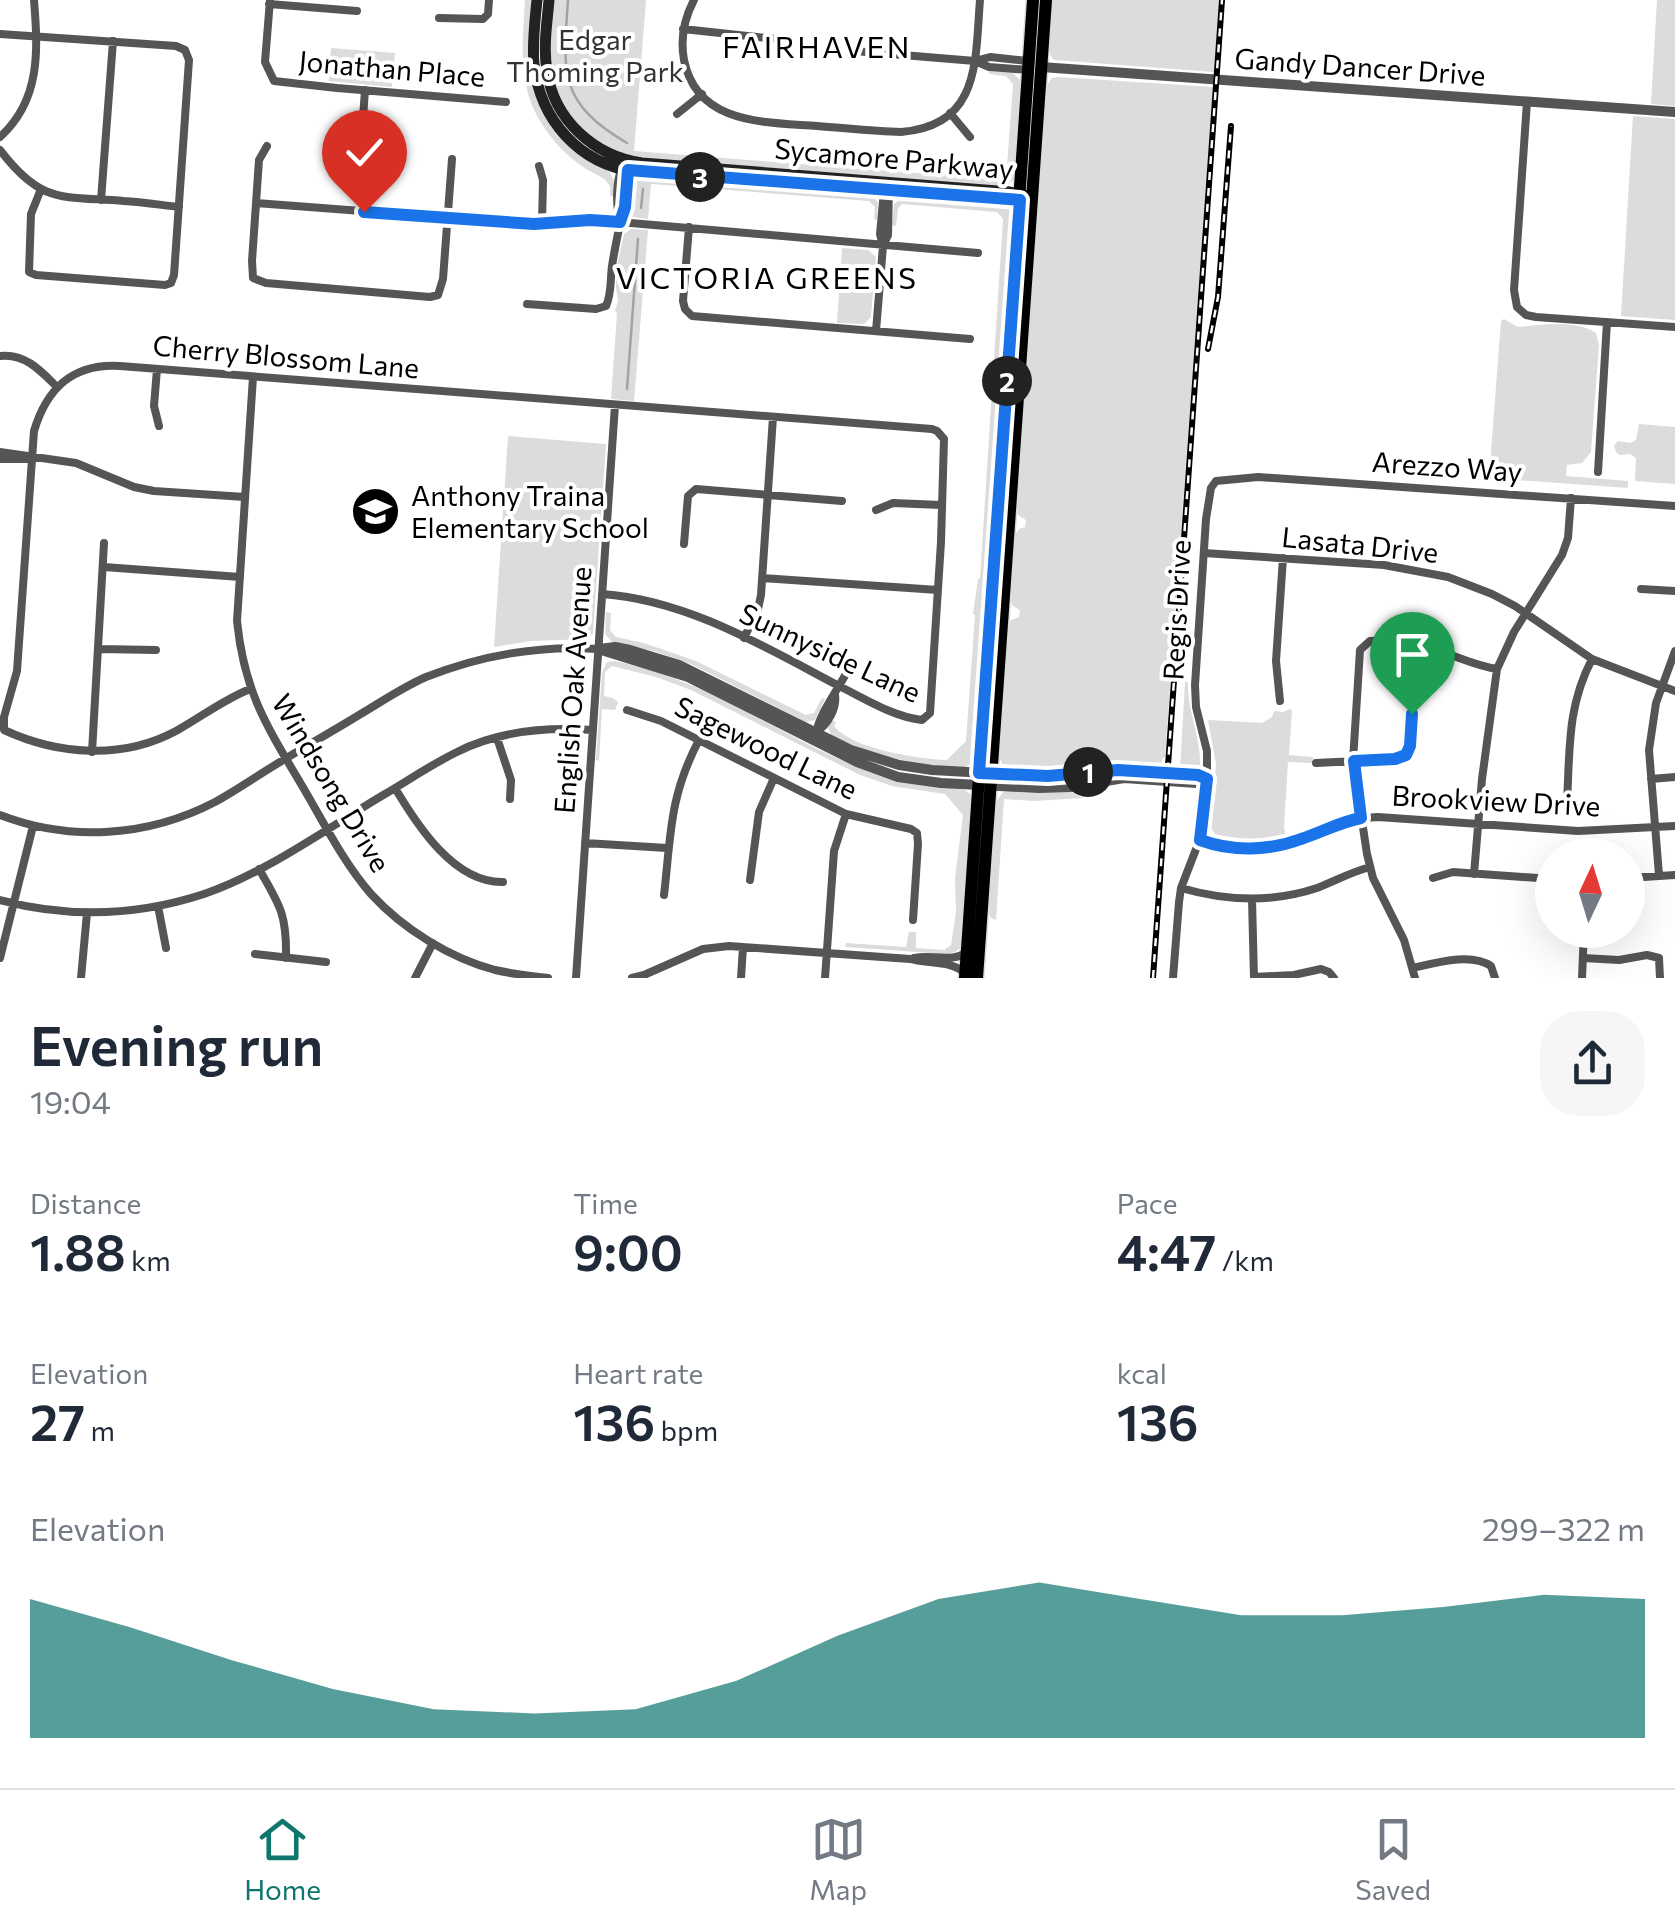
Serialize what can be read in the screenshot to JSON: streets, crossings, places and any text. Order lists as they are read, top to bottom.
{
  "streets": {
    "main road": ["Sycamore Parkway"],
    "street": [
      "Gandy Dancer Drive",
      "Jonathan Place",
      "Cherry Blossom Lane",
      "Arezzo Way",
      "Lasata Drive",
      "Regis Drive",
      "Sunnyside Lane",
      "English Oak Avenue",
      "Sagewood Lane",
      "Windsong Drive",
      "Brookview Drive"
    ]
  },
  "crossings": [
    ["Cherry Blossom Lane", "Sunnyside Lane"],
    ["Cherry Blossom Lane", "English Oak Avenue"],
    ["Cherry Blossom Lane", "Windsong Drive"],
    ["Arezzo Way", "Regis Drive"],
    ["Lasata Drive", "Regis Drive"],
    ["Regis Drive", "Brookview Drive"],
    ["Sunnyside Lane", "English Oak Avenue"]
  ],
  "districts": ["FAIRHAVEN", "VICTORIA GREENS"],
  "parks": ["Edgar Thoming Park"],
  "places": {
    "school or university": ["Anthony Traina Elementary School"]
  },
  "north": "top",
  "page": {
    "pins": ["3", "2", "1"],
    "heading": ["Evening run", "19:04"],
    "stats": [
      ["Distance", "1.88 km"],
      ["Time", "9:00"],
      ["Pace", "4:47 /km"],
      ["Elevation", "27 m"],
      ["Heart rate", "136 bpm"],
      ["kcal", "136"]
    ],
    "chart": ["Elevation", "299–322 m"],
    "tabs": ["Home", "Map", "Saved"]
  }
}
